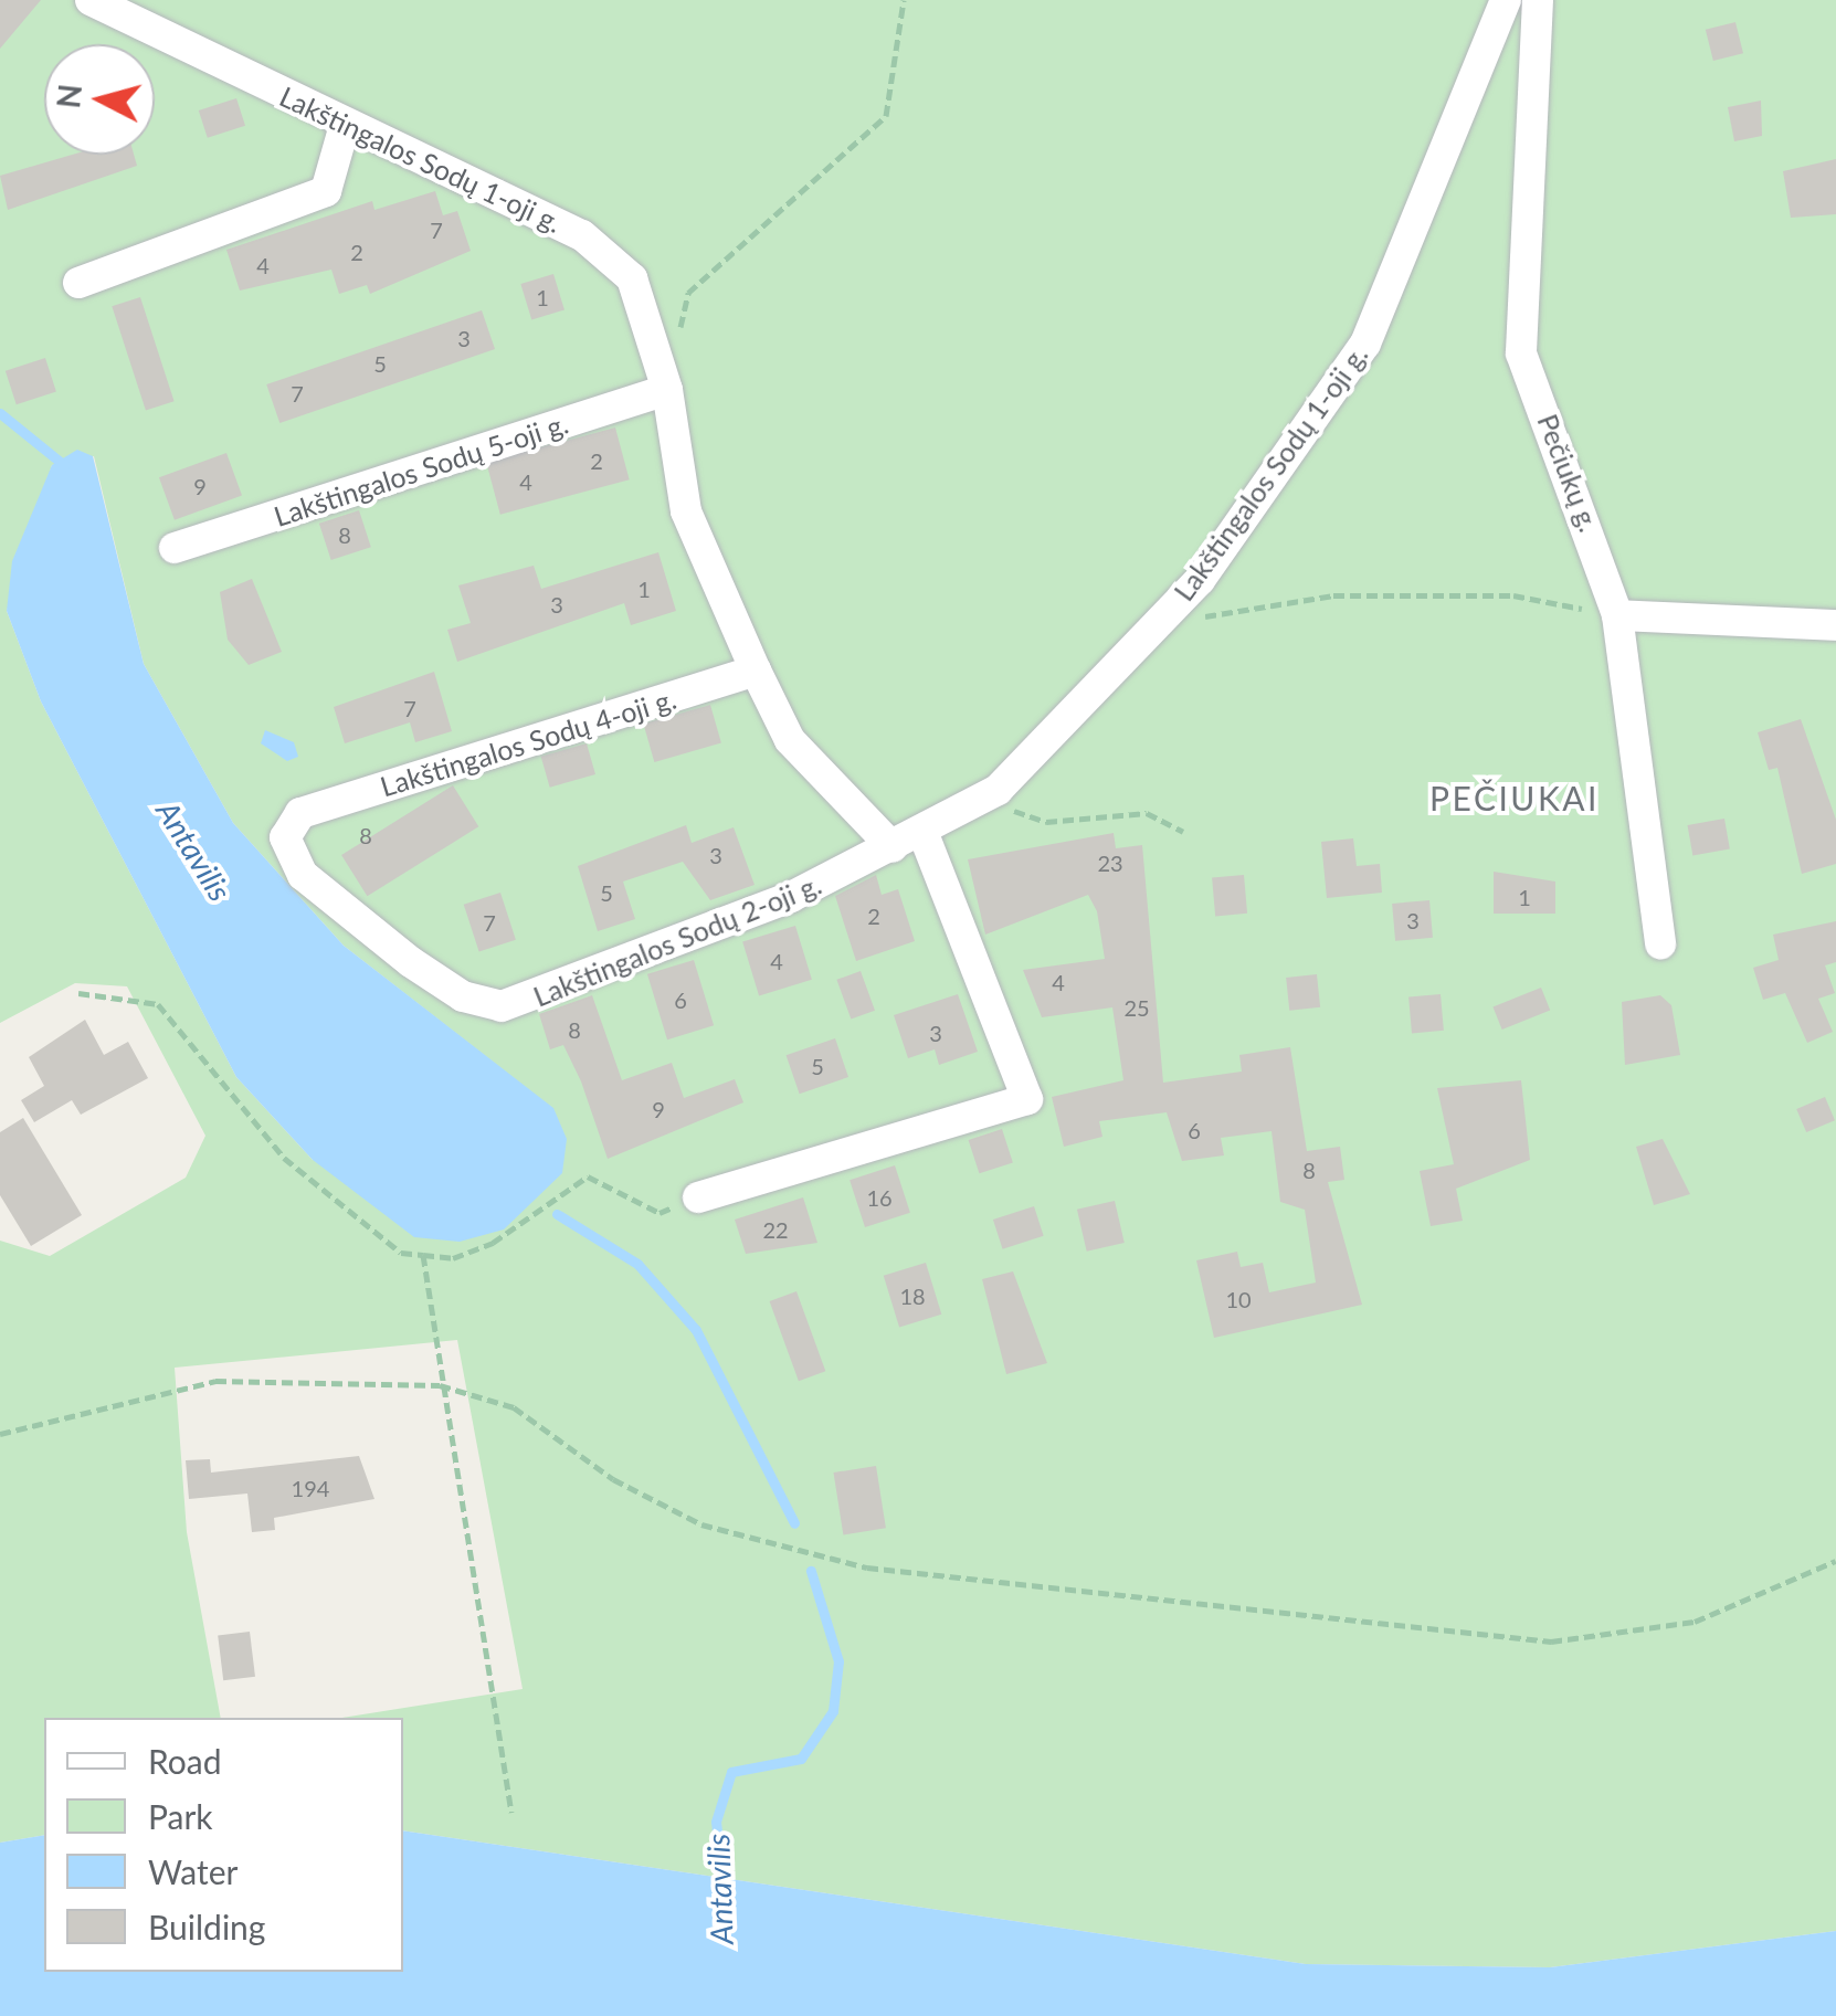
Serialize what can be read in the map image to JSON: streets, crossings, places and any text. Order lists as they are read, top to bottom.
{
  "streets": {
    "street": [
      "Lakštingalos Sodų 1-oji g.",
      "Lakštingalos Sodų 5-oji g.",
      "Pečiukų g.",
      "Lakštingalos Sodų 4-oji g.",
      "Lakštingalos Sodų 2-oji g."
    ]
  },
  "crossings": [
    ["Lakštingalos Sodų 1-oji g.", "Lakštingalos Sodų 5-oji g."],
    ["Lakštingalos Sodų 1-oji g.", "Lakštingalos Sodų 4-oji g."],
    ["Lakštingalos Sodų 1-oji g.", "Lakštingalos Sodų 2-oji g."],
    ["Lakštingalos Sodų 4-oji g.", "Lakštingalos Sodų 2-oji g."]
  ],
  "districts": ["PEČIUKAI"],
  "water": ["Antavilis"],
  "house_numbers": [
    "7",
    "2",
    "4",
    "1",
    "3",
    "5",
    "7",
    "2",
    "4",
    "9",
    "8",
    "1",
    "3",
    "7",
    "8",
    "3",
    "23",
    "5",
    "1",
    "2",
    "3",
    "7",
    "4",
    "4",
    "6",
    "25",
    "8",
    "3",
    "5",
    "9",
    "6",
    "8",
    "16",
    "22",
    "18",
    "10",
    "194"
  ],
  "legend": [
    "Road",
    "Park",
    "Water",
    "Building"
  ],
  "north": "left"
}
